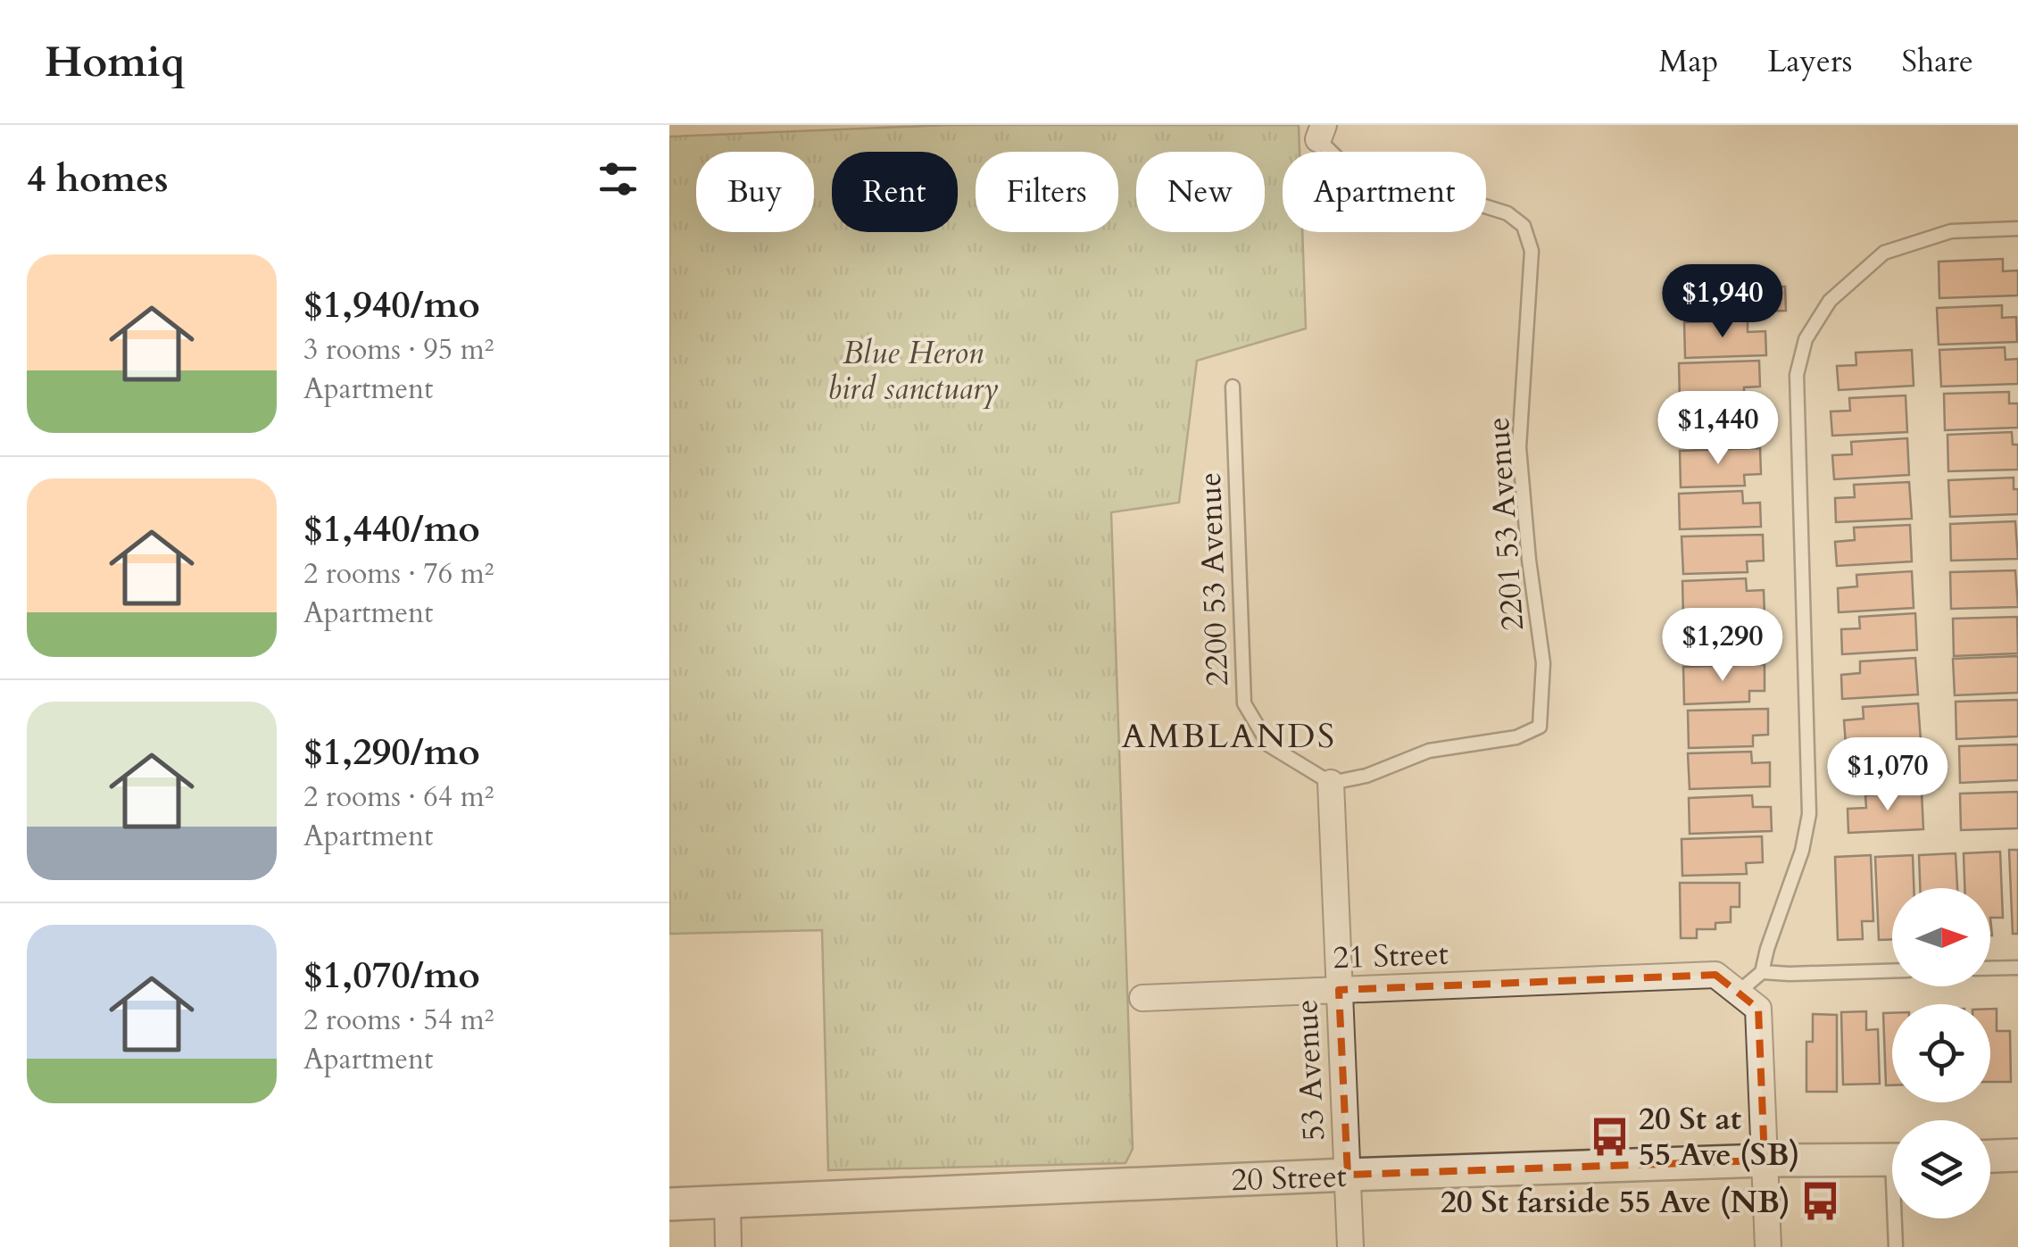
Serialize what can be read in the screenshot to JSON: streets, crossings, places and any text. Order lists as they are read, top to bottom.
{
  "streets": {
    "street": ["21 Street", "53 Avenue", "20 Street"],
    "lane": ["2201 53 Avenue", "2200 53 Avenue"]
  },
  "crossings": [
    ["2201 53 Avenue", "2200 53 Avenue"],
    ["2201 53 Avenue", "53 Avenue"],
    ["2200 53 Avenue", "53 Avenue"],
    ["21 Street", "53 Avenue"],
    ["53 Avenue", "20 Street"]
  ],
  "districts": ["AMBLANDS"],
  "parks": ["Blue Heron bird sanctuary"],
  "places": {
    "bus stop": ["20 St at 55 Ave (SB)", "20 St farside 55 Ave (NB)"]
  },
  "north": "right",
  "page": {
    "header": "Homiq",
    "nav": ["Map", "Layers", "Share"],
    "heading": "4 homes",
    "chip": [
      "Buy",
      "Rent",
      "Filters",
      "New",
      "Apartment"
    ],
    "list": [
      {
        "name": "$1,940/mo",
        "note": "3 rooms · 95 m² · Apartment"
      },
      {
        "name": "$1,440/mo",
        "note": "2 rooms · 76 m² · Apartment"
      },
      {
        "name": "$1,290/mo",
        "note": "2 rooms · 64 m² · Apartment"
      },
      {
        "name": "$1,070/mo",
        "note": "2 rooms · 54 m² · Apartment"
      }
    ],
    "price": [
      "$1,940",
      "$1,440",
      "$1,290",
      "$1,070"
    ]
  }
}
